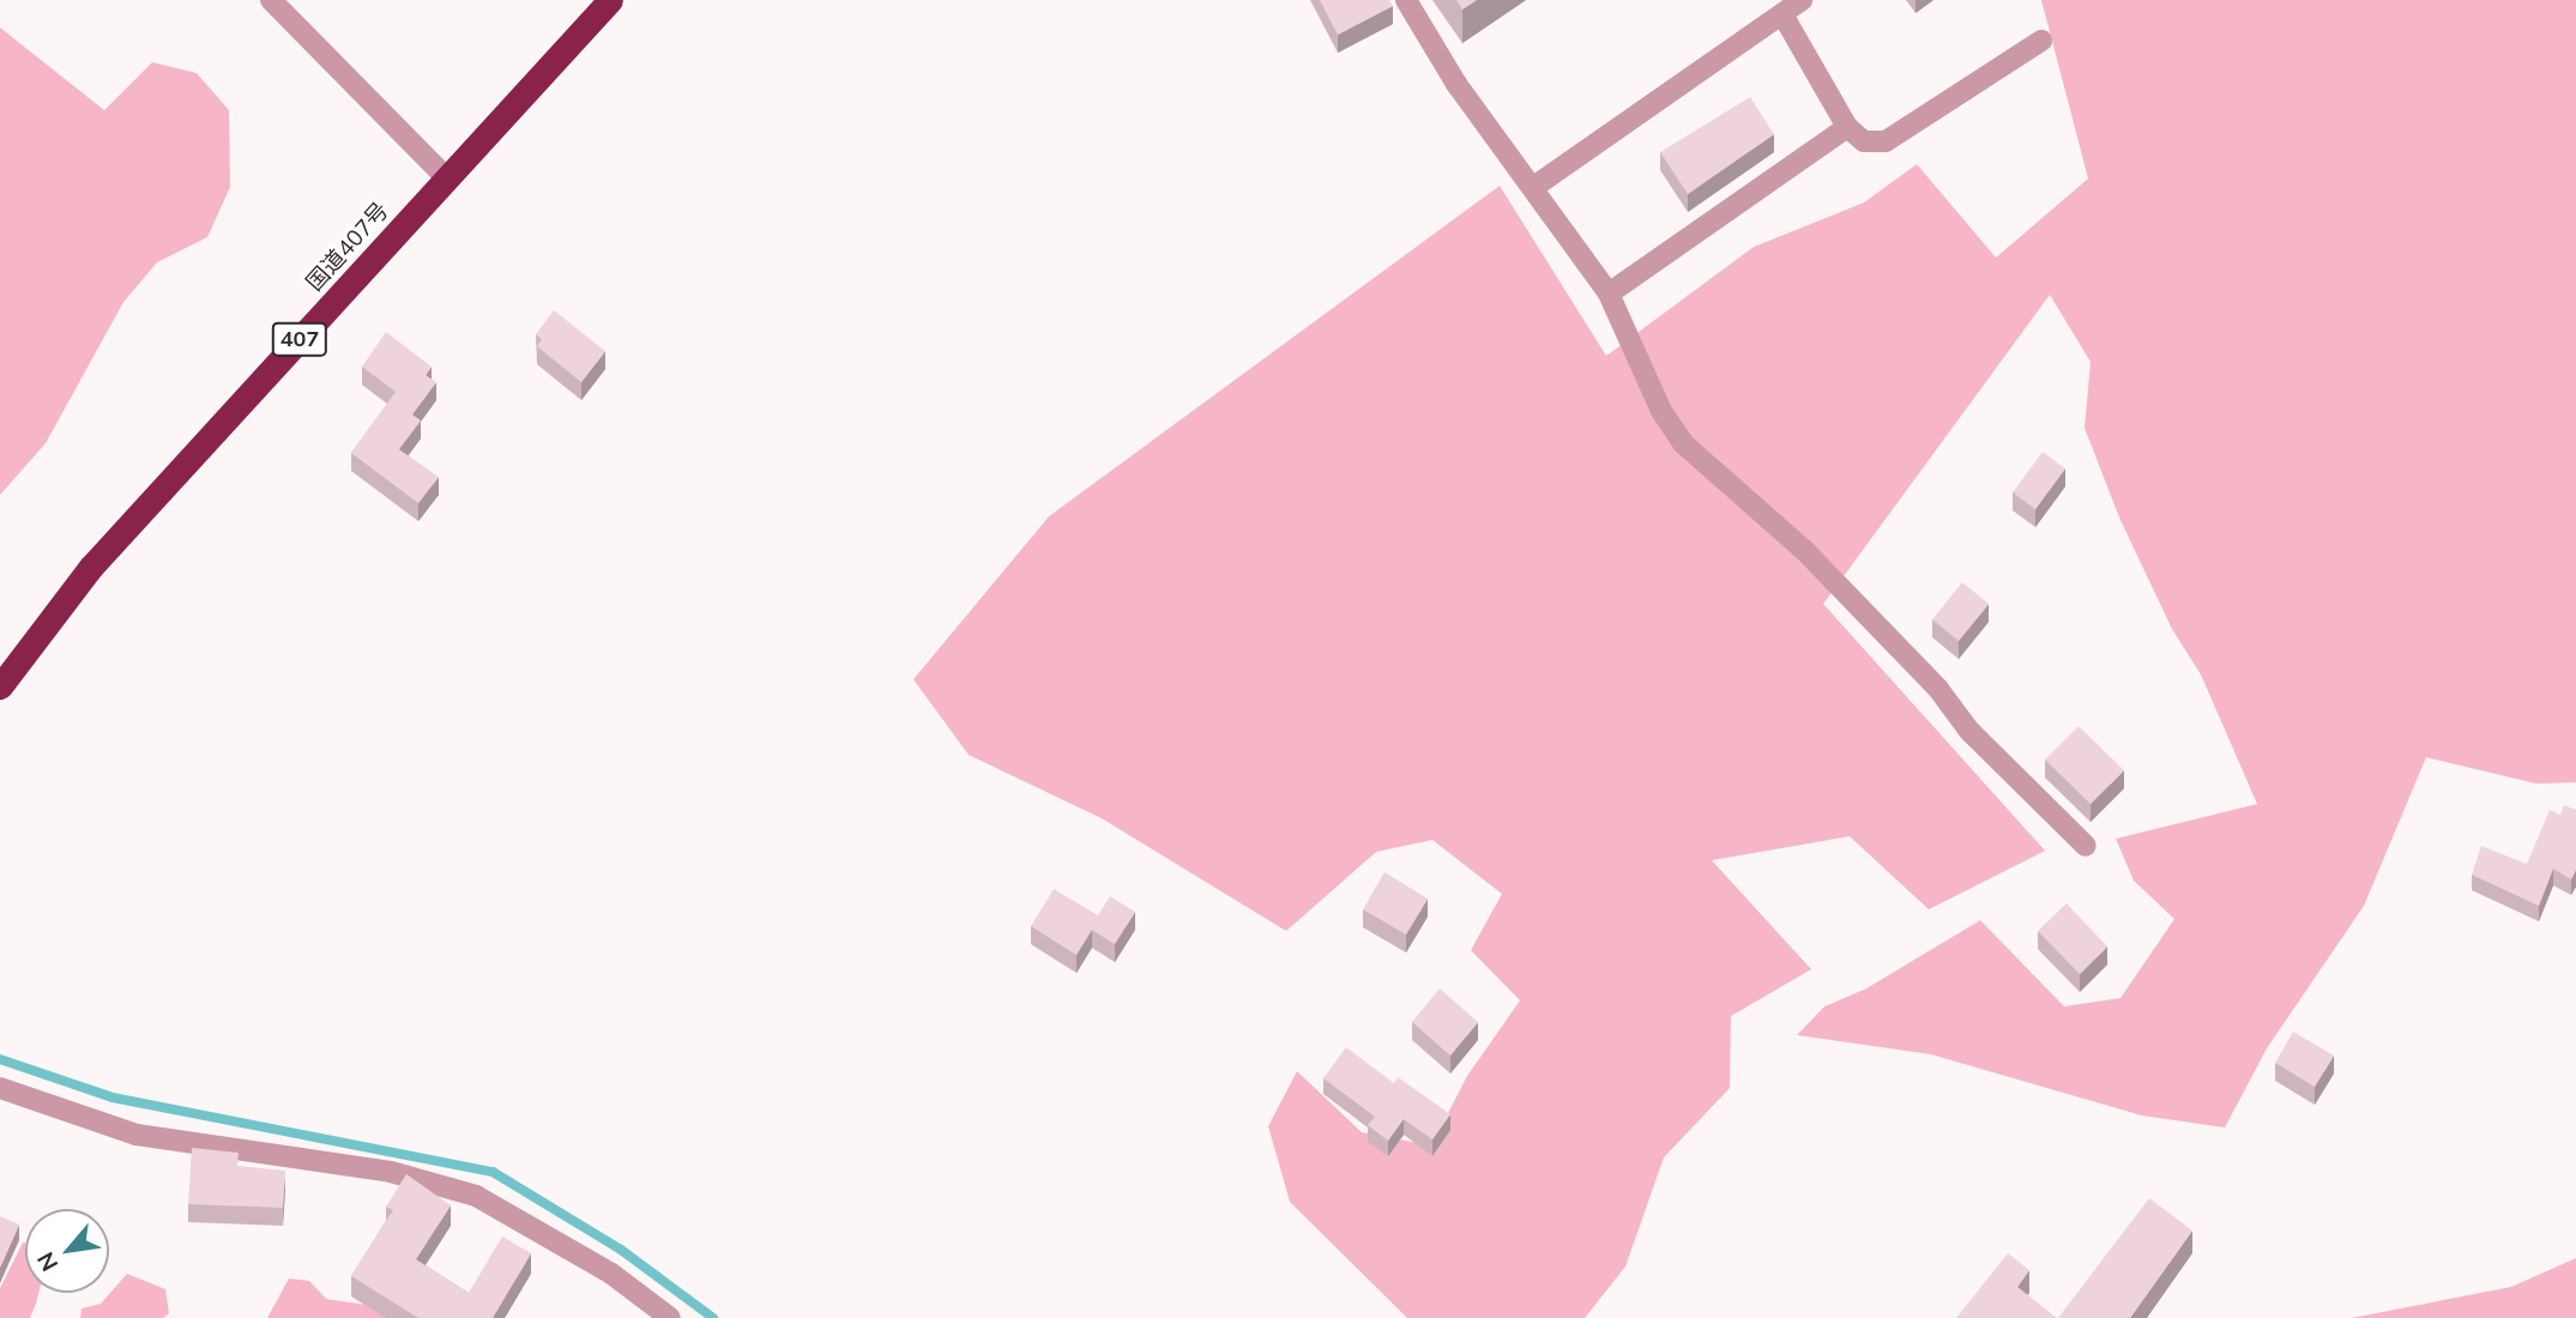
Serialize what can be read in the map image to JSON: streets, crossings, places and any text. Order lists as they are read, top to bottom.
{
  "streets": {
    "highway": ["国道407号", "407"]
  },
  "north": "bottom left"
}
